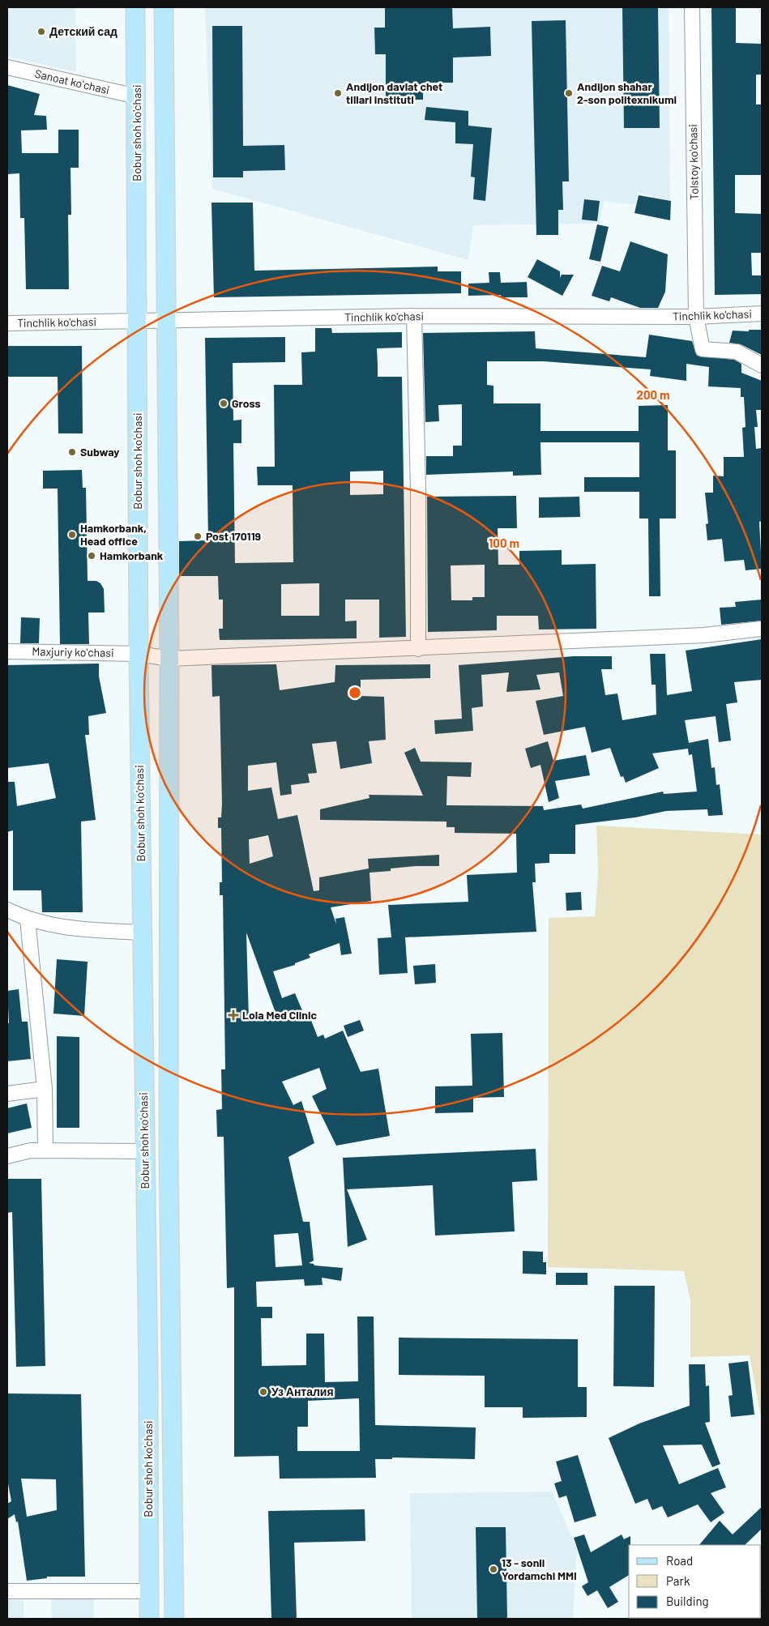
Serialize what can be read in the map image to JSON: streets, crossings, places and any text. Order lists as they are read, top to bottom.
{
  "streets": {
    "main road": ["Bobur shoh ko'chasi"],
    "street": [
      "Sanoat koʻchasi",
      "Tolstoy ko'chasi",
      "Tinchlik ko'chasi",
      "Maxjuriy koʻchasi"
    ]
  },
  "crossings": [
    ["Sanoat koʻchasi", "Bobur shoh ko'chasi"],
    ["Bobur shoh ko'chasi", "Tinchlik ko'chasi"],
    ["Bobur shoh ko'chasi", "Maxjuriy koʻchasi"],
    ["Tolstoy ko'chasi", "Tinchlik ko'chasi"]
  ],
  "places": {
    "other": [
      "Детский сад",
      "Andijon davlat chet tillari instituti",
      "Andijon shahar 2-son politexnikumi",
      "Gross",
      "Subway",
      "Hamkorbank, Head office",
      "Post 170119",
      "Hamkorbank",
      "Уз Анталия",
      "13 - sonli Yordamchi MMI"
    ],
    "health": ["Lola Med Clinic"]
  },
  "legend": ["Road", "Park", "Building"],
  "rings": ["200 m", "100 m"]
}
